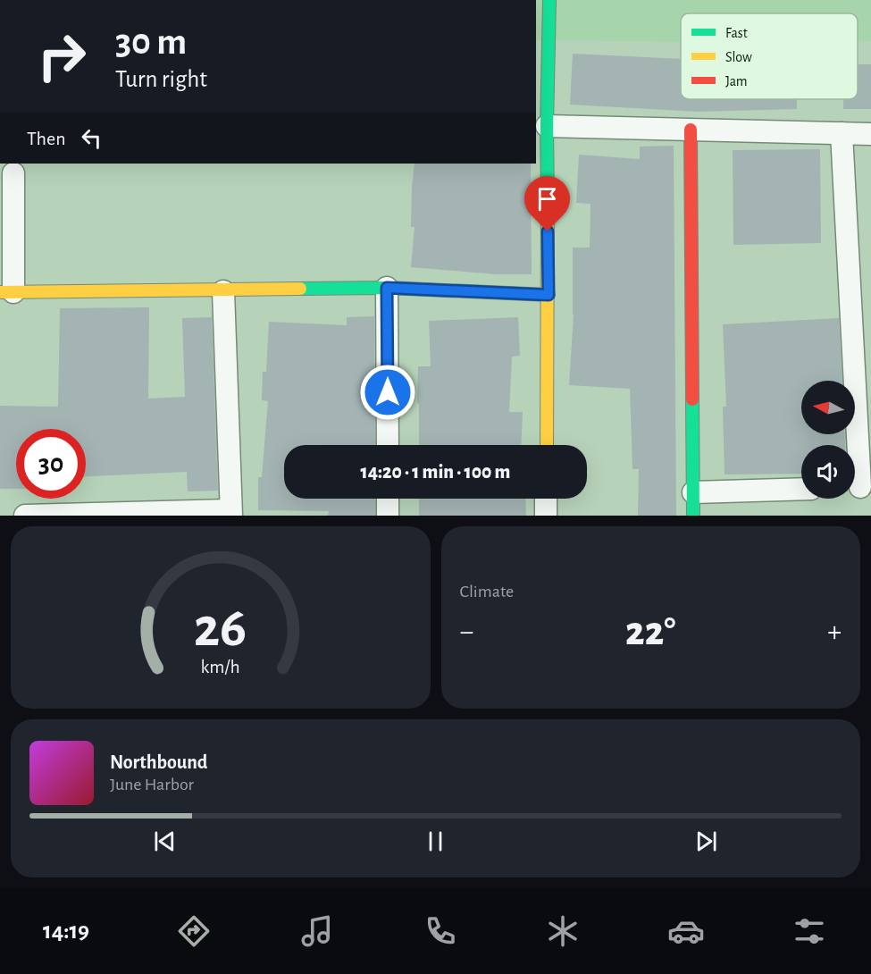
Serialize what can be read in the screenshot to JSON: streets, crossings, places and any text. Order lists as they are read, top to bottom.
{
  "legend": ["Fast", "Slow", "Jam"],
  "north": "left",
  "page": {
    "turn": ["30 m", "Turn right"],
    "then": "Then",
    "limit": "30",
    "trip": "14:20 · 1 min · 100 m",
    "tile": "Climate",
    "heat": ["−", "22°", "+"],
    "song": ["Northbound", "June Harbor"],
    "tabs": "14:19",
    "gauge": ["26", "km/h"]
  }
}
